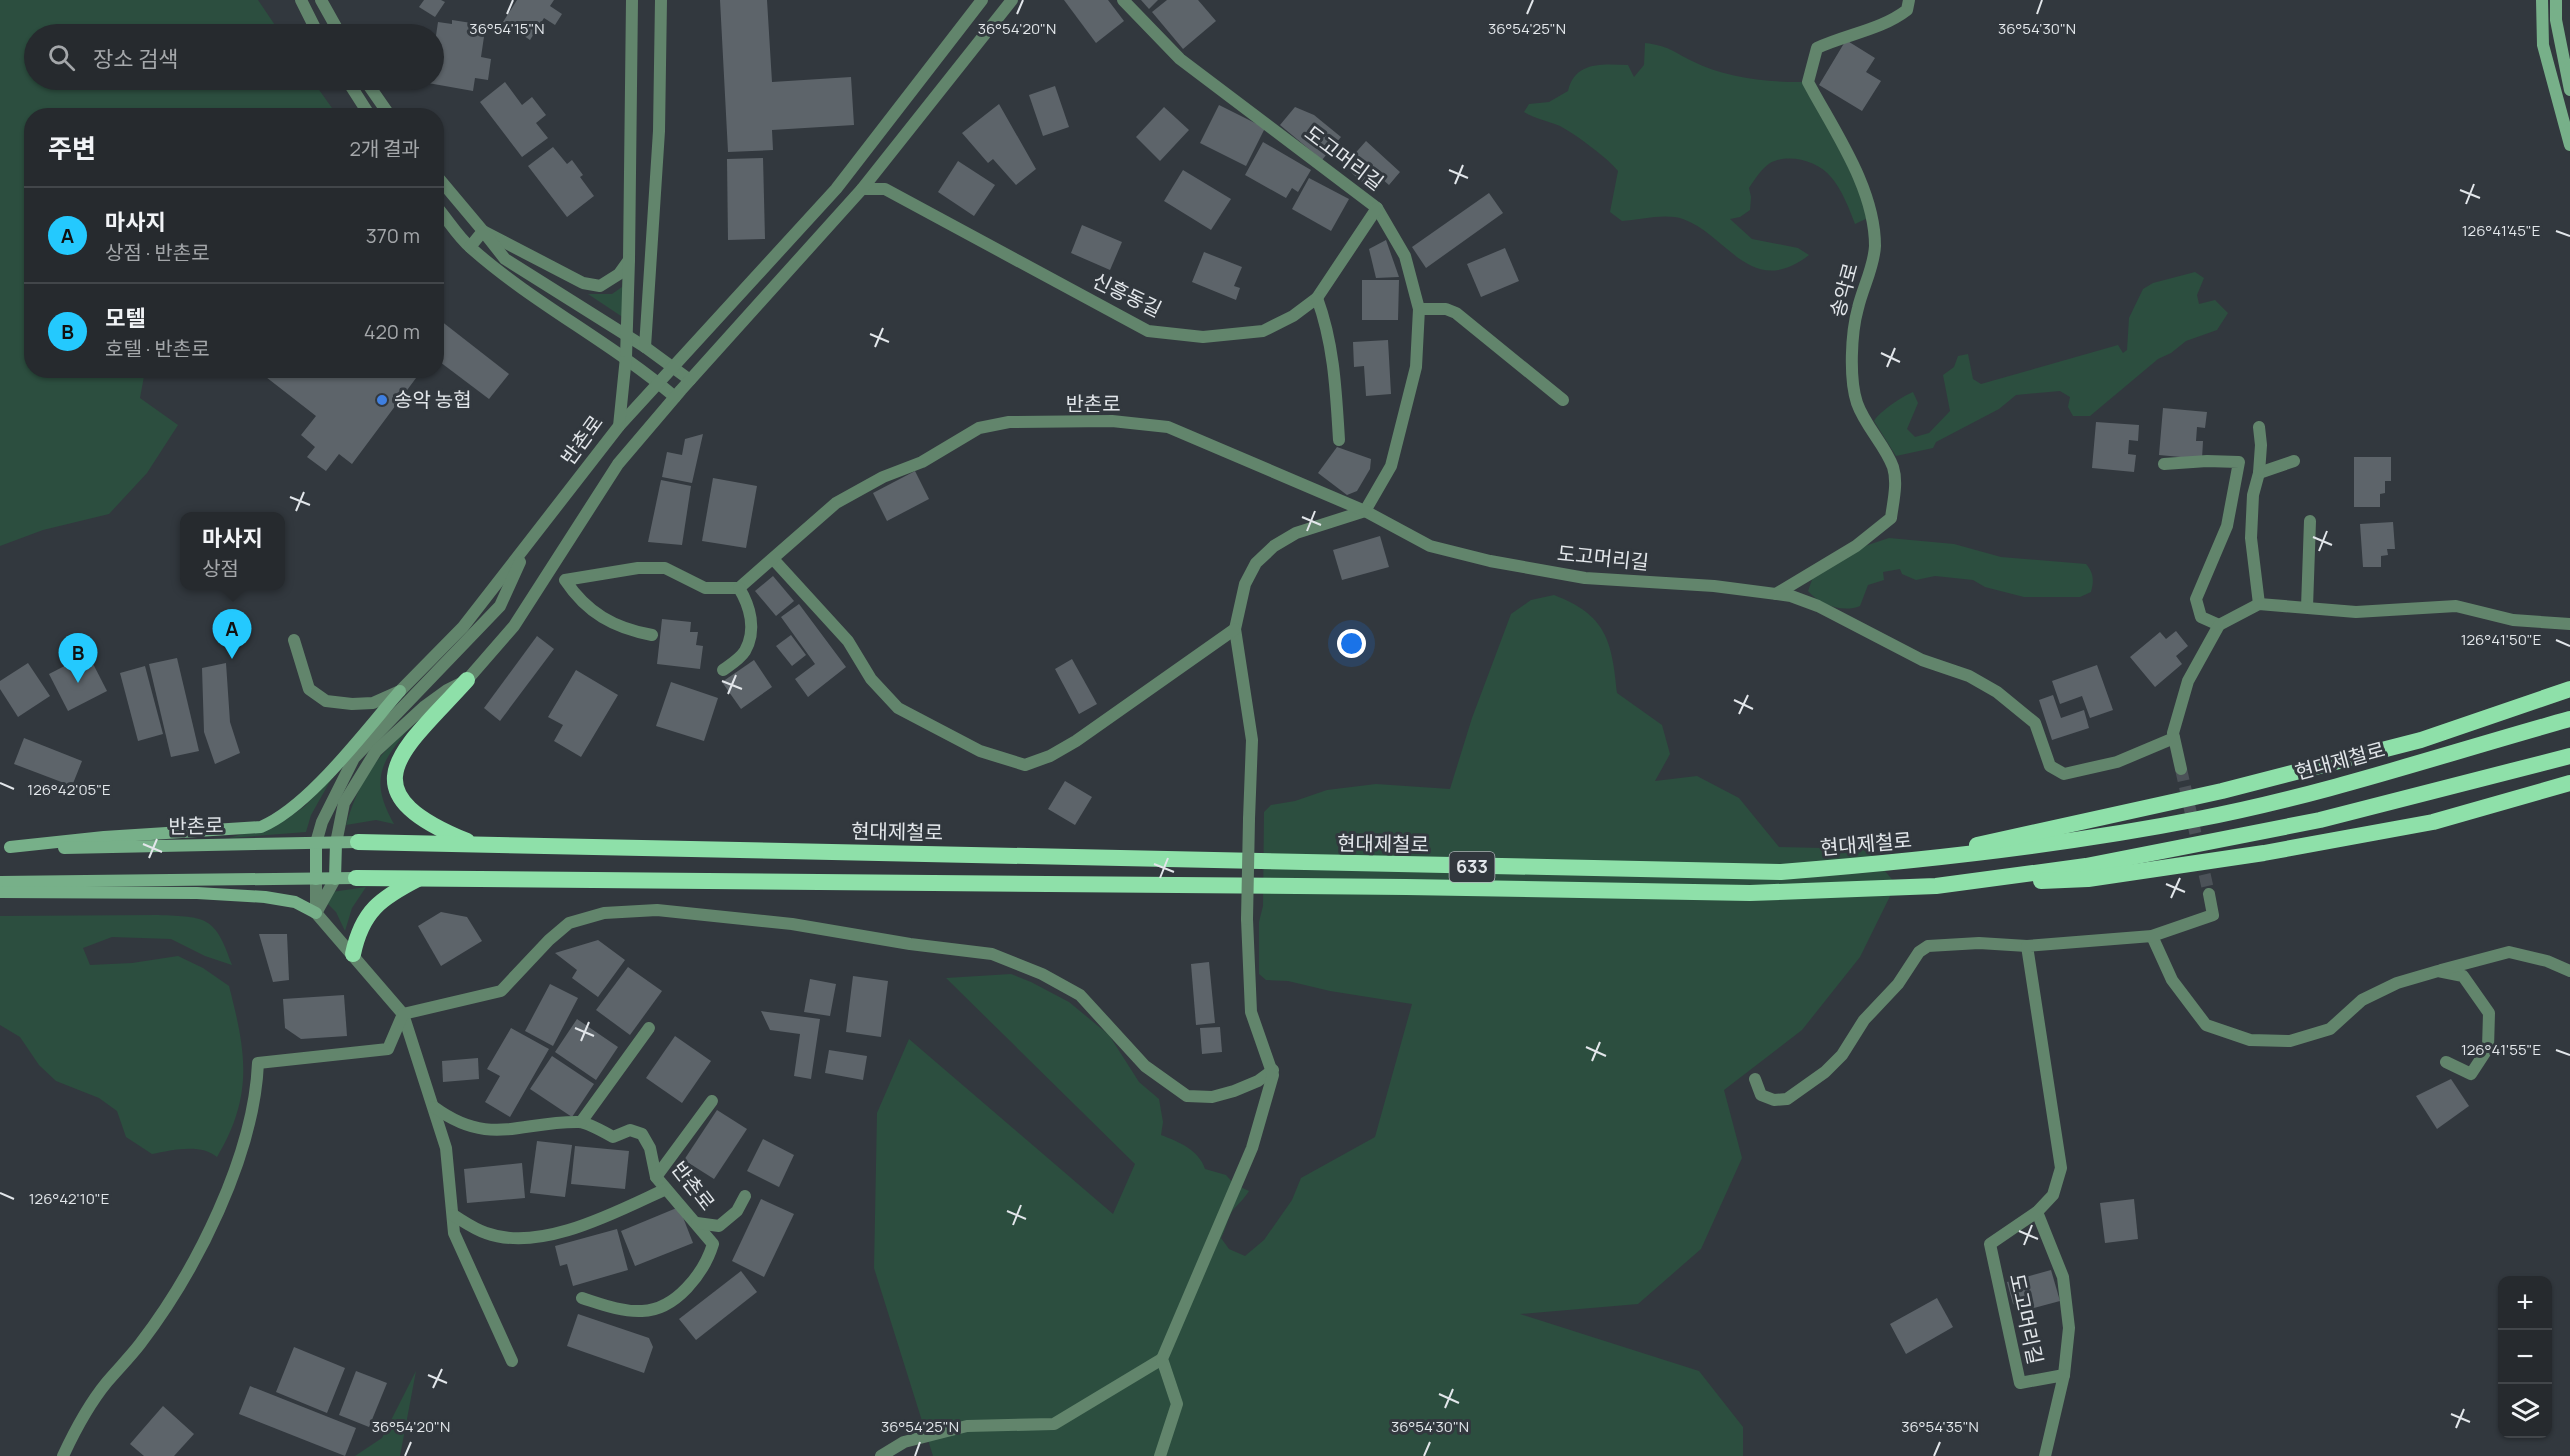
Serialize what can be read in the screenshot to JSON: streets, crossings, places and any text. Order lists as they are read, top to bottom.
{
  "streets": {
    "highway": ["현대제철로", "633"],
    "main road": ["반촌로"],
    "street": ["도고머리길", "송악로", "신흥동길"]
  },
  "crossings": [
    ["도고머리길", "송악로"],
    ["도고머리길", "신흥동길"],
    ["도고머리길", "반촌로"],
    ["반촌로", "현대제철로"]
  ],
  "places": ["송악 농협"],
  "page": {
    "search": "장소 검색",
    "heading": ["주변", "2개 결과"],
    "list": [
      {
        "mark": "A",
        "name": "마사지",
        "note": "상점 · 반촌로",
        "value": "370 m"
      },
      {
        "mark": "B",
        "name": "모텔",
        "note": "호텔 · 반촌로",
        "value": "420 m"
      }
    ],
    "popup": ["마사지", "상점"],
    "pins": ["A", "B"],
    "map_buttons": ["+", "−"]
  },
  "coordinates": [
    "36°54'15\"N",
    "36°54'20\"N",
    "36°54'25\"N",
    "36°54'30\"N",
    "126°41'45\"E",
    "126°41'50\"E",
    "126°42'05\"E",
    "126°41'55\"E",
    "126°42'10\"E",
    "36°54'35\"N"
  ]
}
